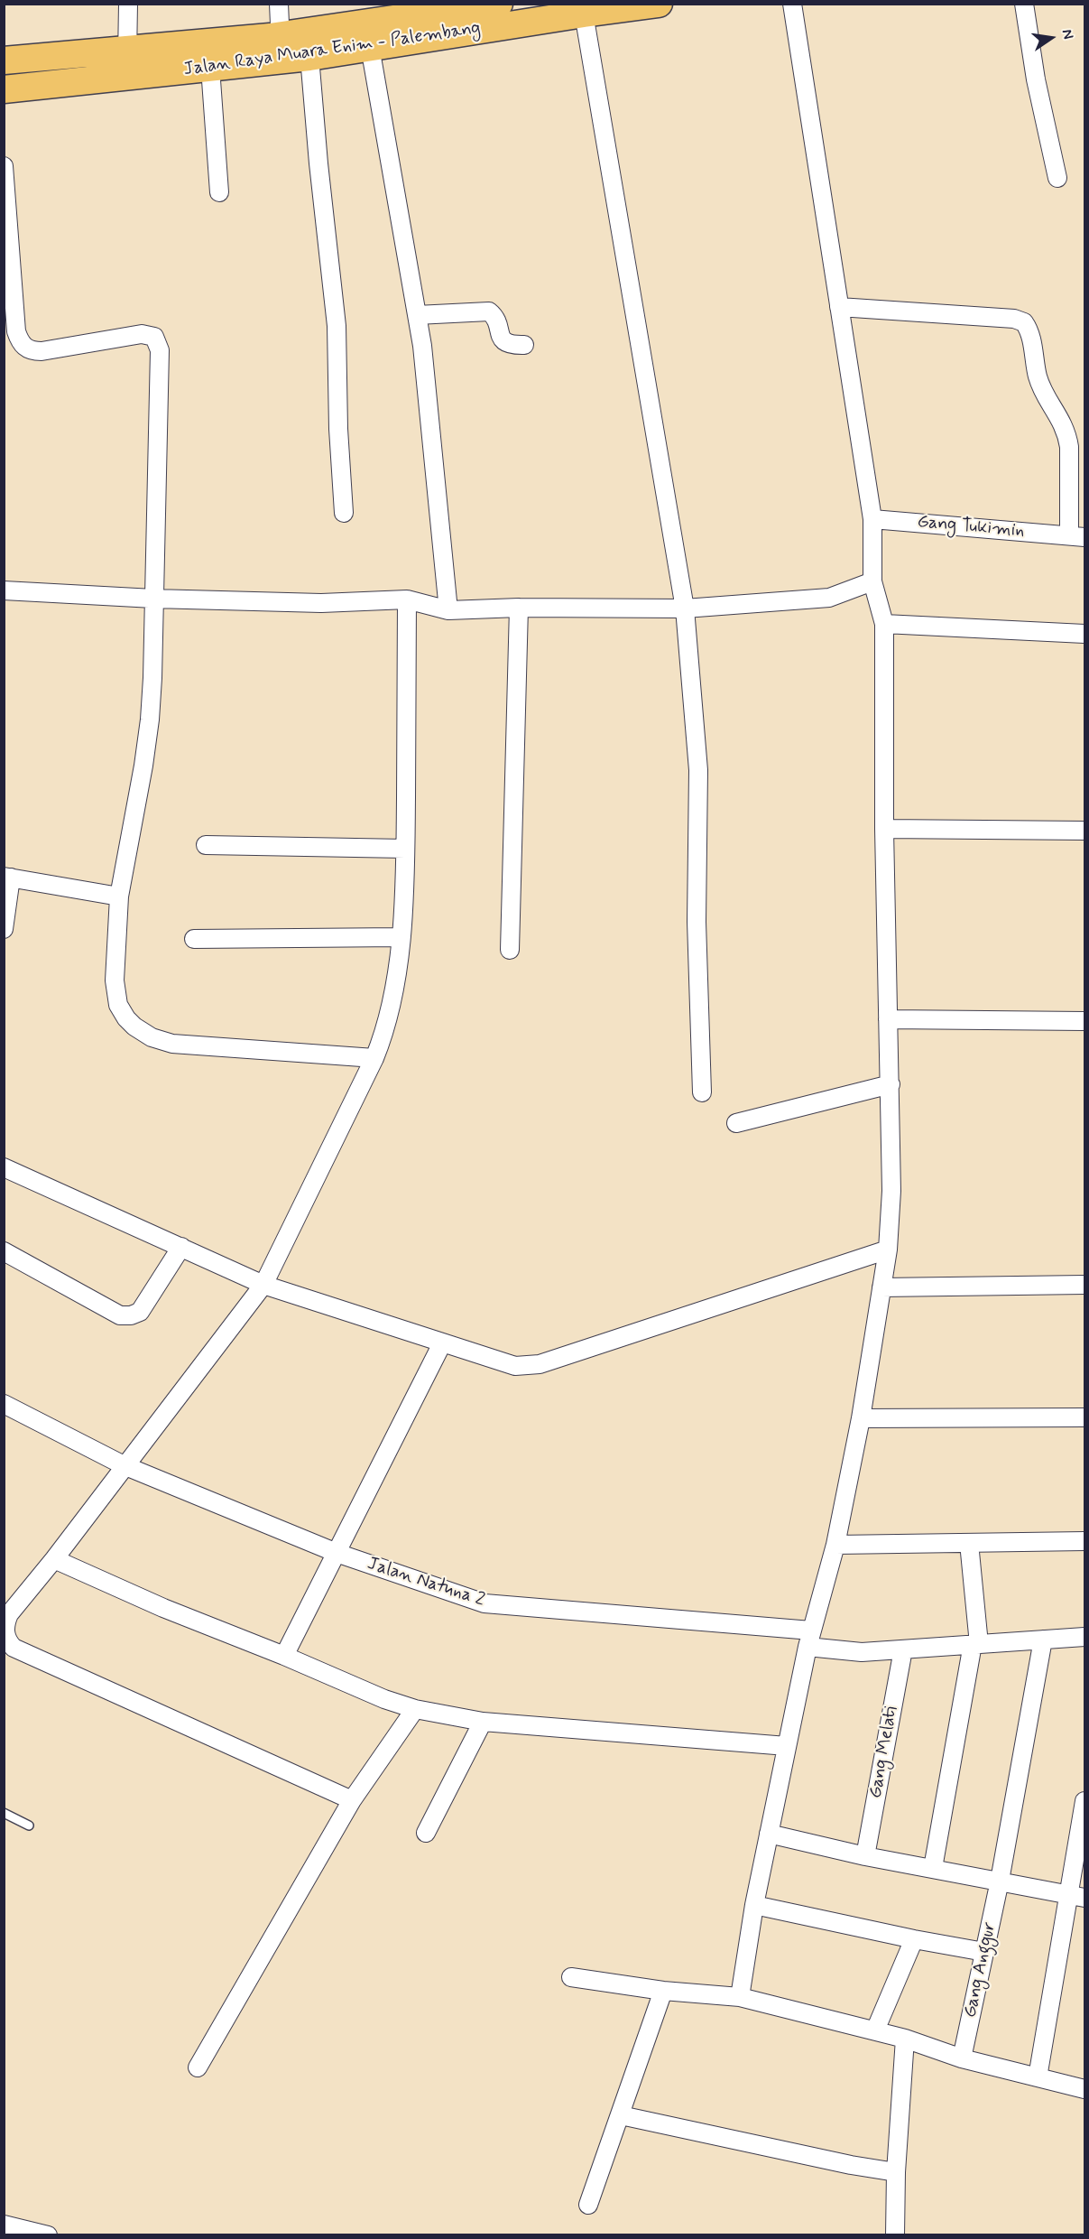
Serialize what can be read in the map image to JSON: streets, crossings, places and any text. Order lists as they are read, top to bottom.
{
  "streets": {
    "main road": ["Jalan Raya Muara Enim - Palembang"],
    "street": [
      "Gang Tukimin",
      "Jalan Natuna 2",
      "Gang Melati",
      "Gang Anggur"
    ]
  },
  "crossings": [
    ["Jalan Natuna 2", "Gang Melati"],
    ["Jalan Natuna 2", "Gang Anggur"]
  ],
  "north": "right"
}
